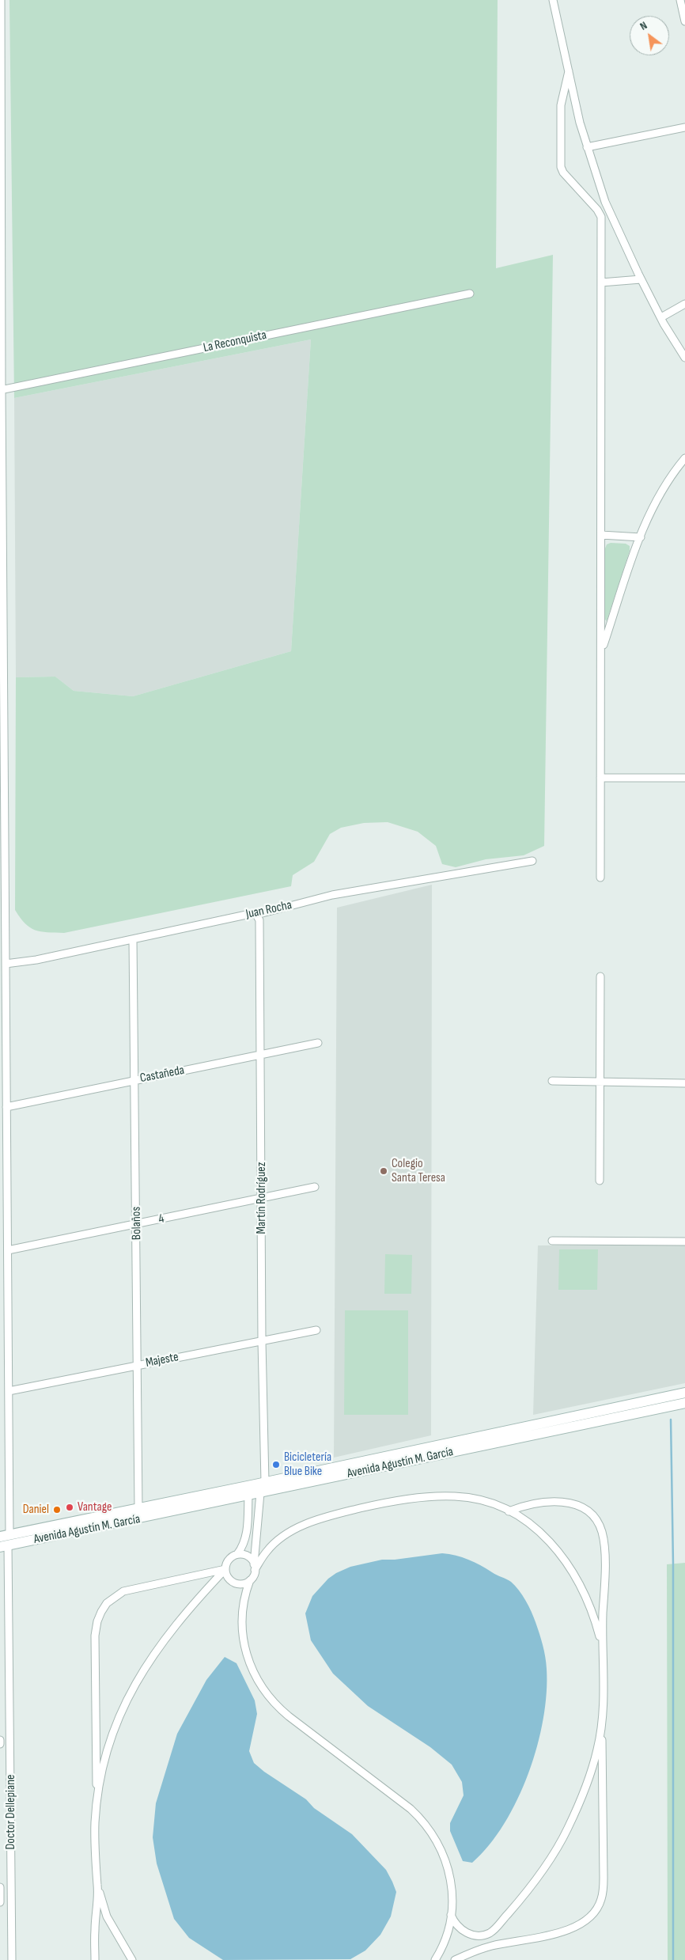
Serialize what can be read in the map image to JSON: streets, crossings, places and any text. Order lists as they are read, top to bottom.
{
  "streets": {
    "main road": ["Avenida Agustín M. García"],
    "street": [
      "La Reconquista",
      "Juan Rocha",
      "Castañeda",
      "Martín Rodríguez",
      "4",
      "Bolaños",
      "Majeste",
      "Doctor Dellepiane"
    ]
  },
  "crossings": [
    ["Juan Rocha", "Martín Rodríguez"],
    ["Juan Rocha", "Bolaños"],
    ["Castañeda", "Martín Rodríguez"],
    ["Castañeda", "Bolaños"],
    ["Martín Rodríguez", "4"],
    ["Martín Rodríguez", "Majeste"],
    ["Martín Rodríguez", "Avenida Agustín M. García"],
    ["4", "Bolaños"],
    ["Bolaños", "Majeste"],
    ["Bolaños", "Avenida Agustín M. García"],
    ["Avenida Agustín M. García", "Doctor Dellepiane"]
  ],
  "places": [
    "Colegio Santa Teresa",
    "Bicicletería Blue Bike",
    "Vantage",
    "Daniel"
  ],
  "north": "top left"
}
